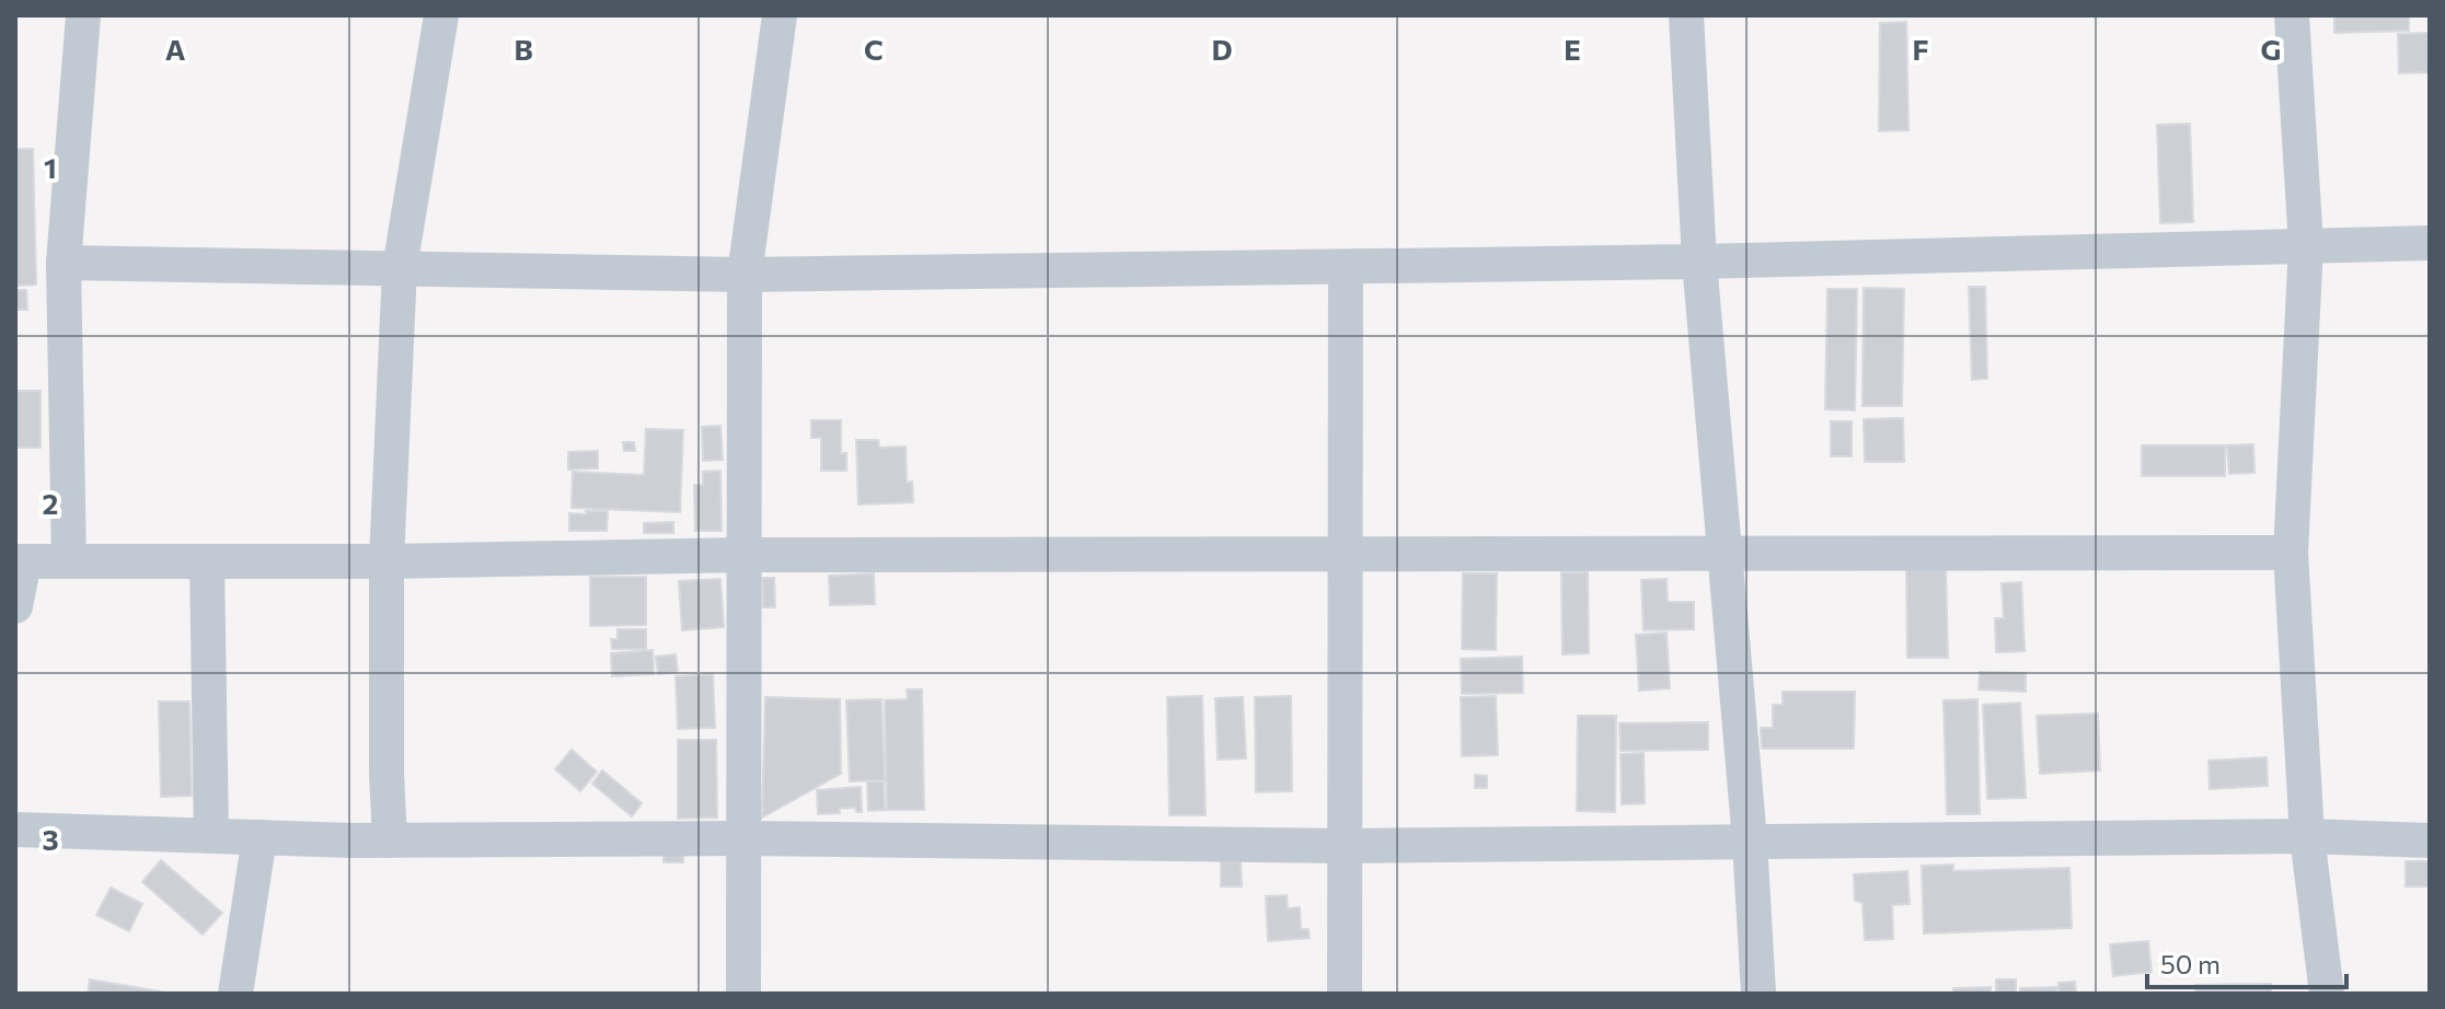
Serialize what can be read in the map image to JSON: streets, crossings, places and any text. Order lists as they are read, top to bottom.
{
  "scale_bar": "50 m",
  "grid": {
    "columns": [
      "A",
      "B",
      "C",
      "D",
      "E",
      "F",
      "G"
    ],
    "rows": ["1", "2", "3"]
  }
}
